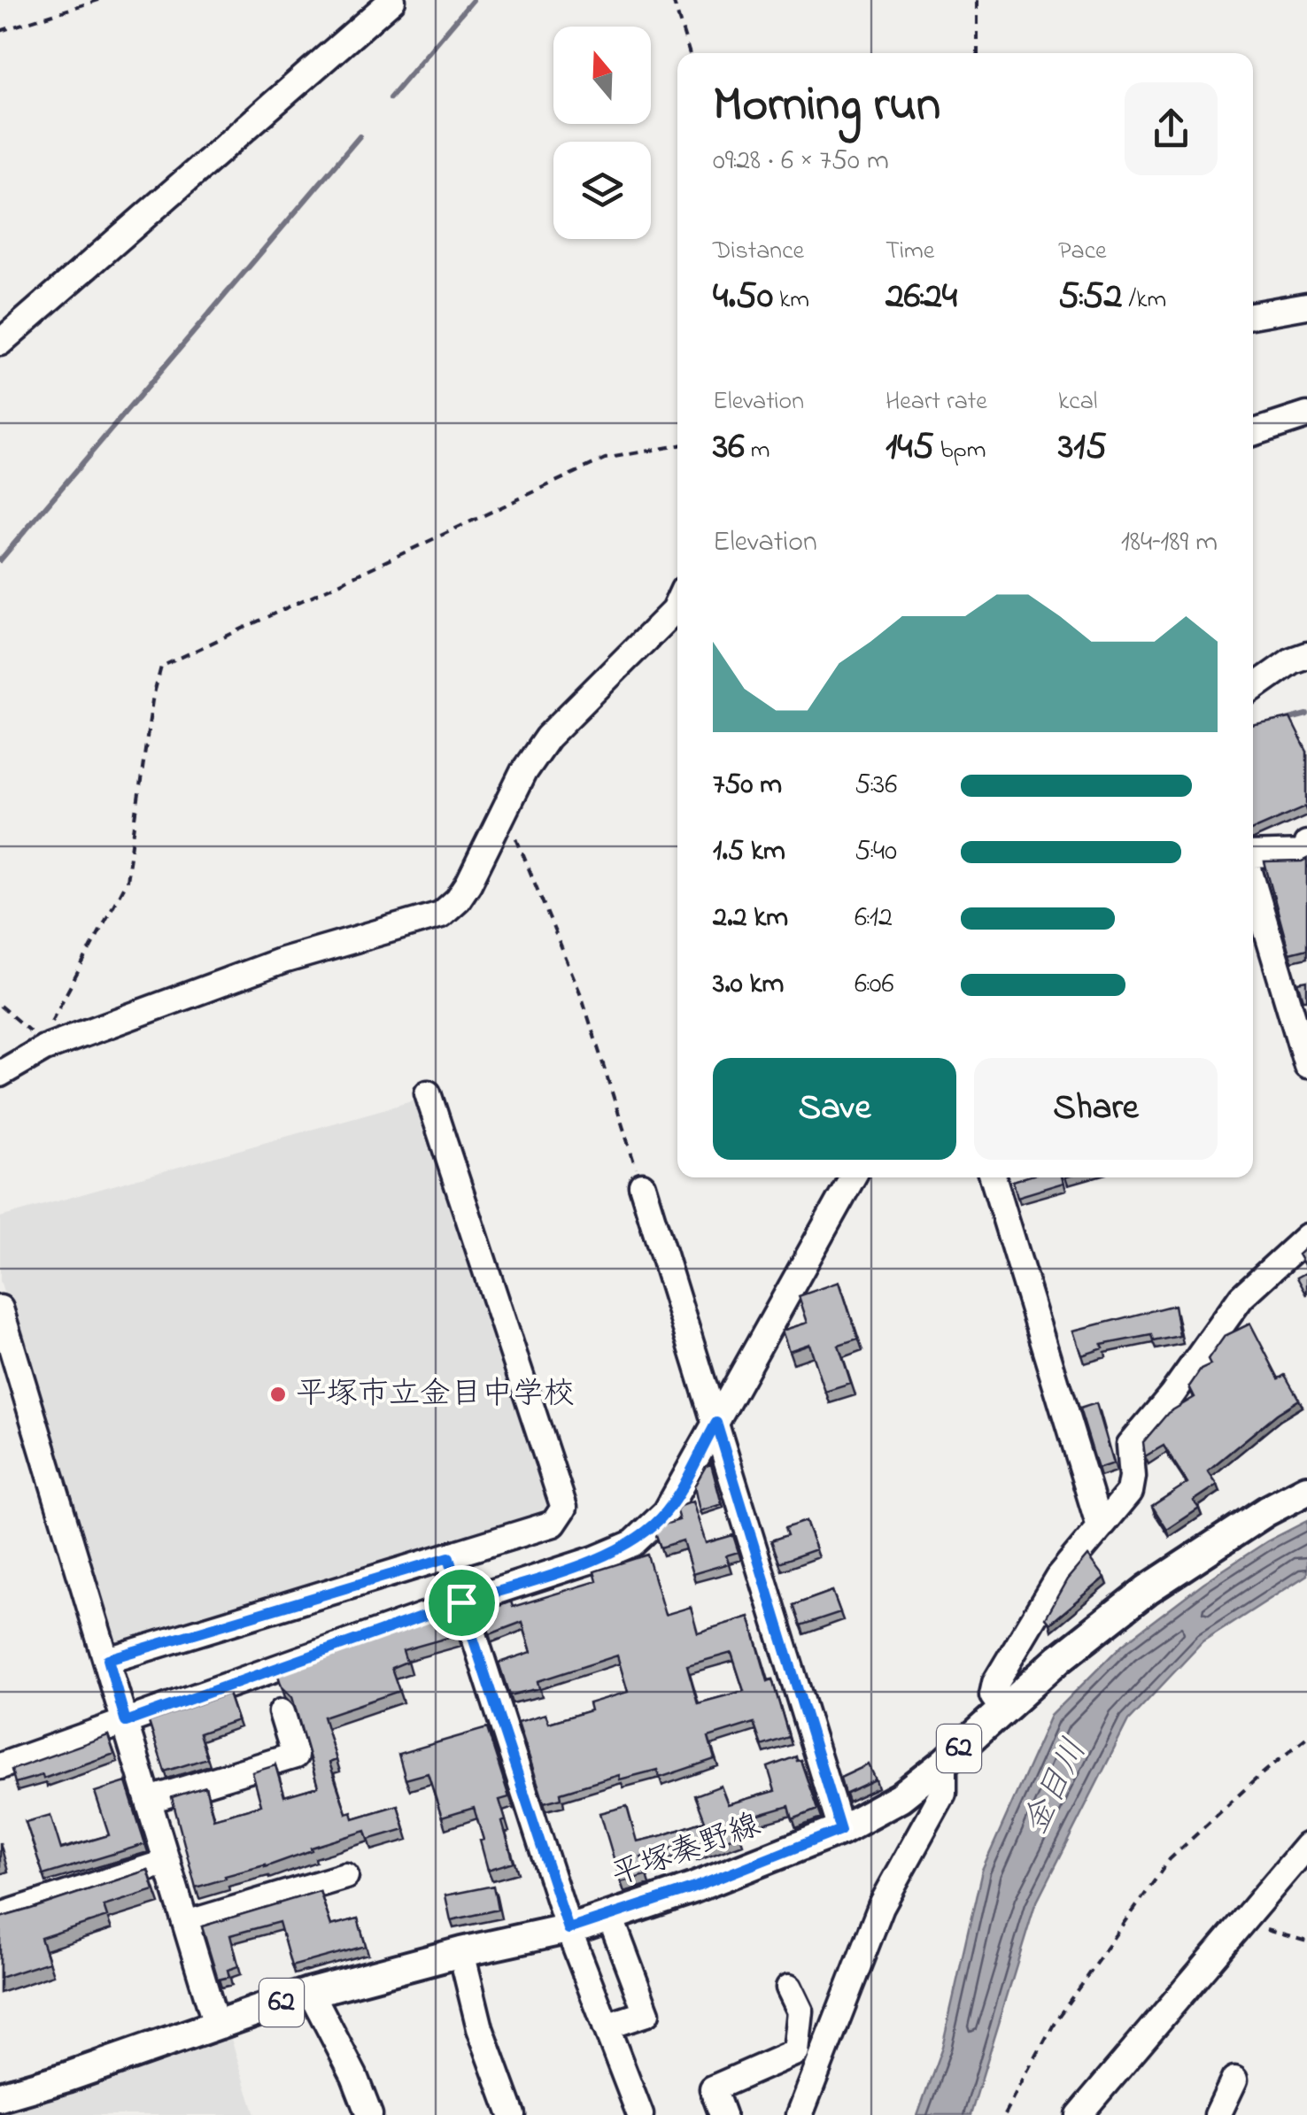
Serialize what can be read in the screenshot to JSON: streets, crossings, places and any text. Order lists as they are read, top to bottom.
{
  "streets": {
    "main road": ["62", "平塚秦野線"]
  },
  "water": ["金目川"],
  "places": ["平塚市立金目中学校"],
  "north": "top",
  "page": {
    "heading": ["Morning run", "09:28 · 6 × 750 m"],
    "stats": [
      ["Distance", "4.50 km"],
      ["Time", "26:24"],
      ["Pace", "5:52 /km"],
      ["Elevation", "36 m"],
      ["Heart rate", "145 bpm"],
      ["kcal", "315"]
    ],
    "chart": ["Elevation", "184–189 m"],
    "list": [
      {
        "name": "750 m",
        "note": "5:36"
      },
      {
        "name": "1.5 km",
        "note": "5:40"
      },
      {
        "name": "2.2 km",
        "note": "6:12"
      },
      {
        "name": "3.0 km",
        "note": "6:06"
      }
    ],
    "buttons": ["Save", "Share"]
  }
}
